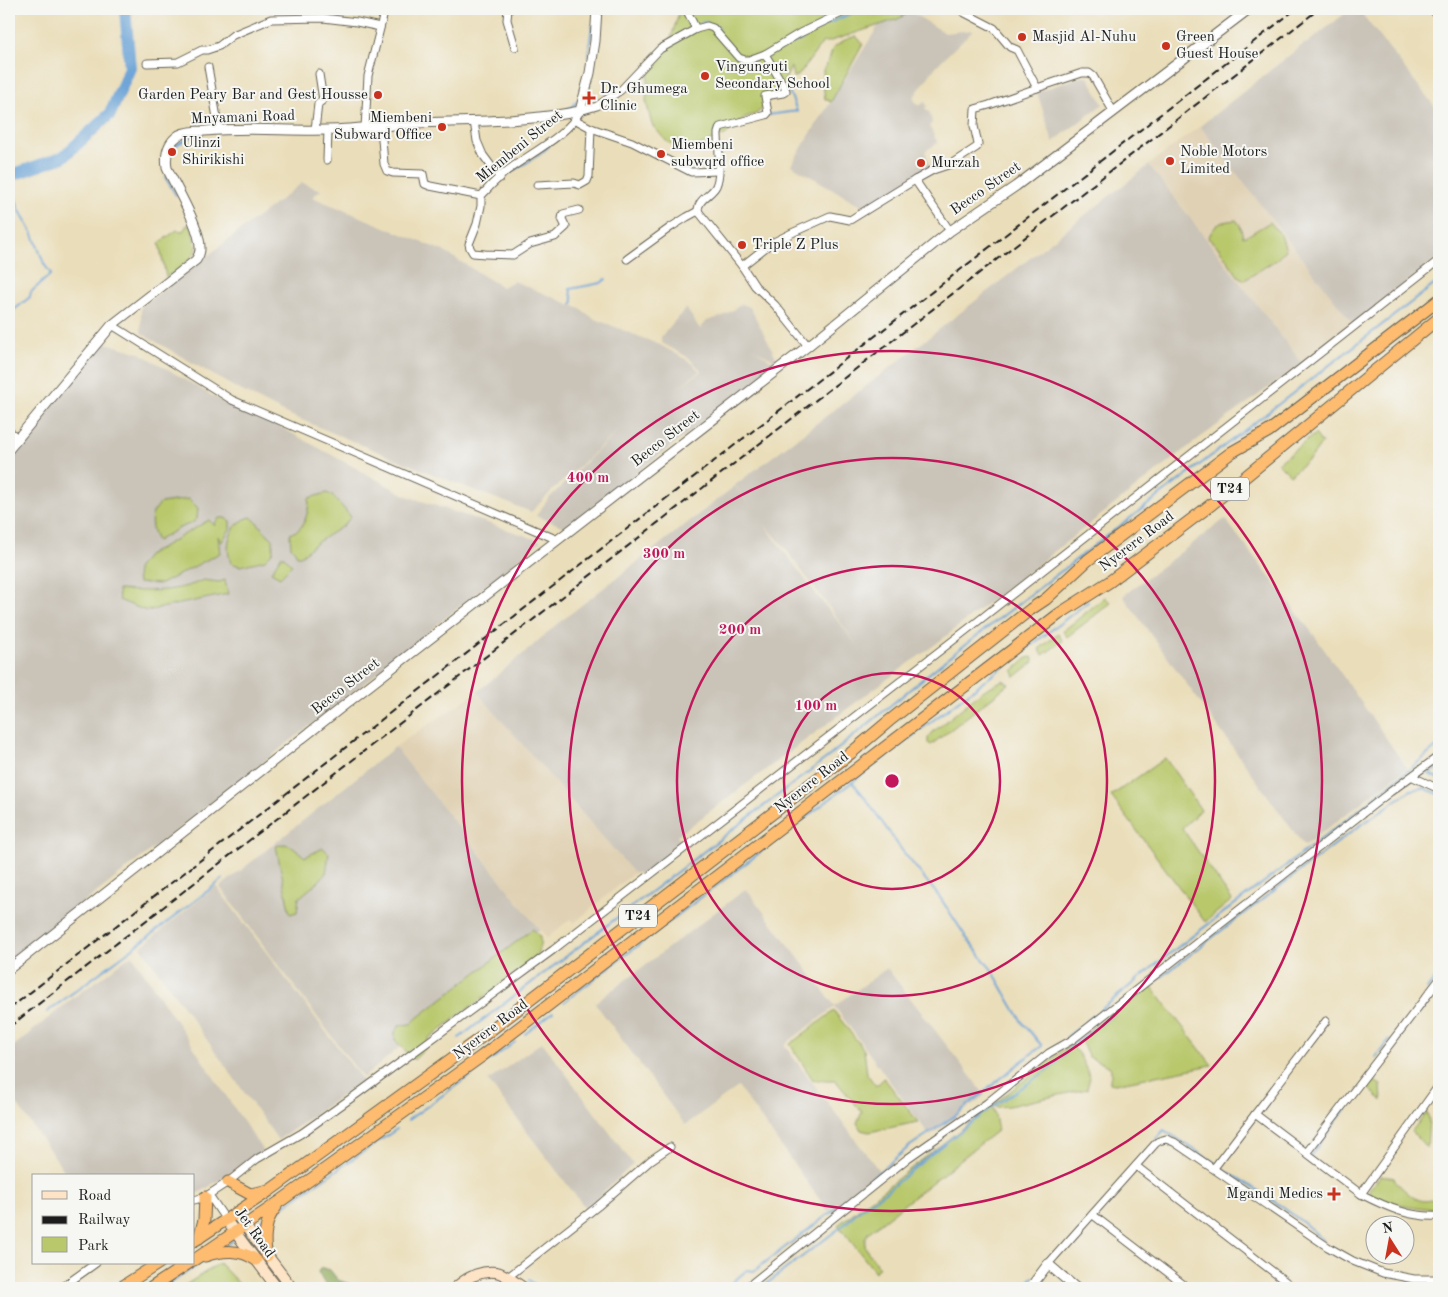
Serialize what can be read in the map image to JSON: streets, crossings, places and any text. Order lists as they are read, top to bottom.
{
  "streets": {
    "highway": ["T24", "Nyerere Road"],
    "main road": ["Jet Road"],
    "street": ["Mnyamani Road", "Miembeni Street", "Becco Street"]
  },
  "crossings": [
    ["Mnyamani Road", "Miembeni Street"],
    ["Nyerere Road", "Jet Road"]
  ],
  "places": {
    "other": [
      "Masjid Al-Nuhu",
      "Green Guest House",
      "Vingunguti Secondary School",
      "Garden Peary Bar and Gest Housse",
      "Miembeni Subward Office",
      "Ulinzi Shirikishi",
      "Miembeni subwqrd office",
      "Noble Motors Limited",
      "Murzah",
      "Triple Z Plus"
    ],
    "health": ["Dr. Ghumega Clinic", "Mgandi Medics"]
  },
  "legend": ["Road", "Railway", "Park"],
  "north": "top",
  "rings": [
    "400 m",
    "300 m",
    "200 m",
    "100 m"
  ]
}
